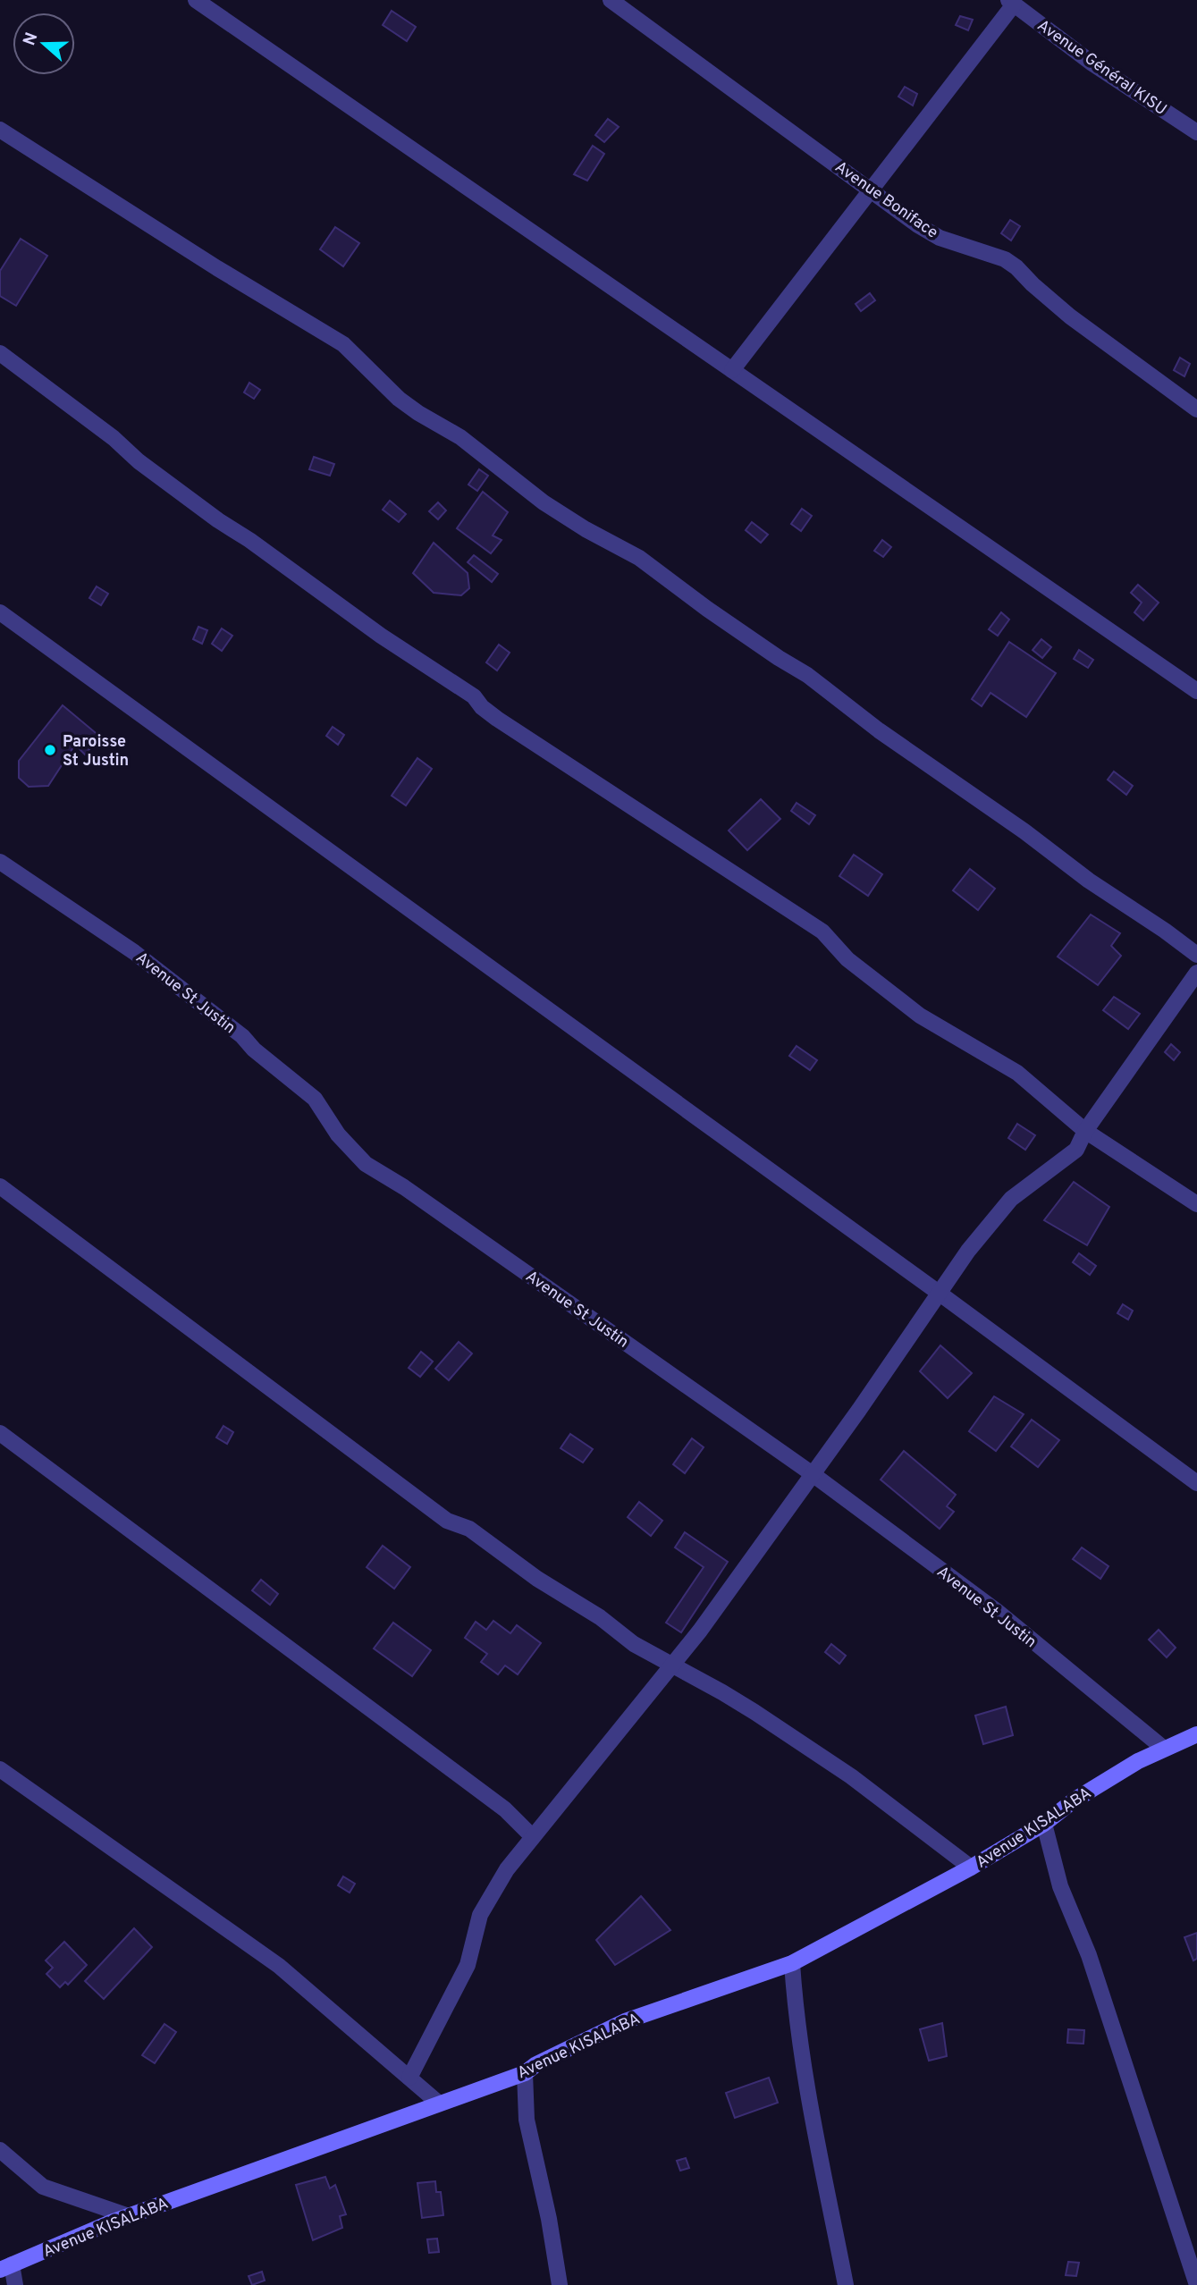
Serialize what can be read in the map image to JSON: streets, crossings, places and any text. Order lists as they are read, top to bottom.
{
  "streets": {
    "street": [
      "Avenue Général KISU",
      "Avenue Boniface",
      "Avenue St Justin",
      "Avenue KISALABA"
    ]
  },
  "crossings": [
    ["Avenue St Justin", "Avenue KISALABA"]
  ],
  "places": ["Paroisse St Justin"],
  "north": "left"
}
